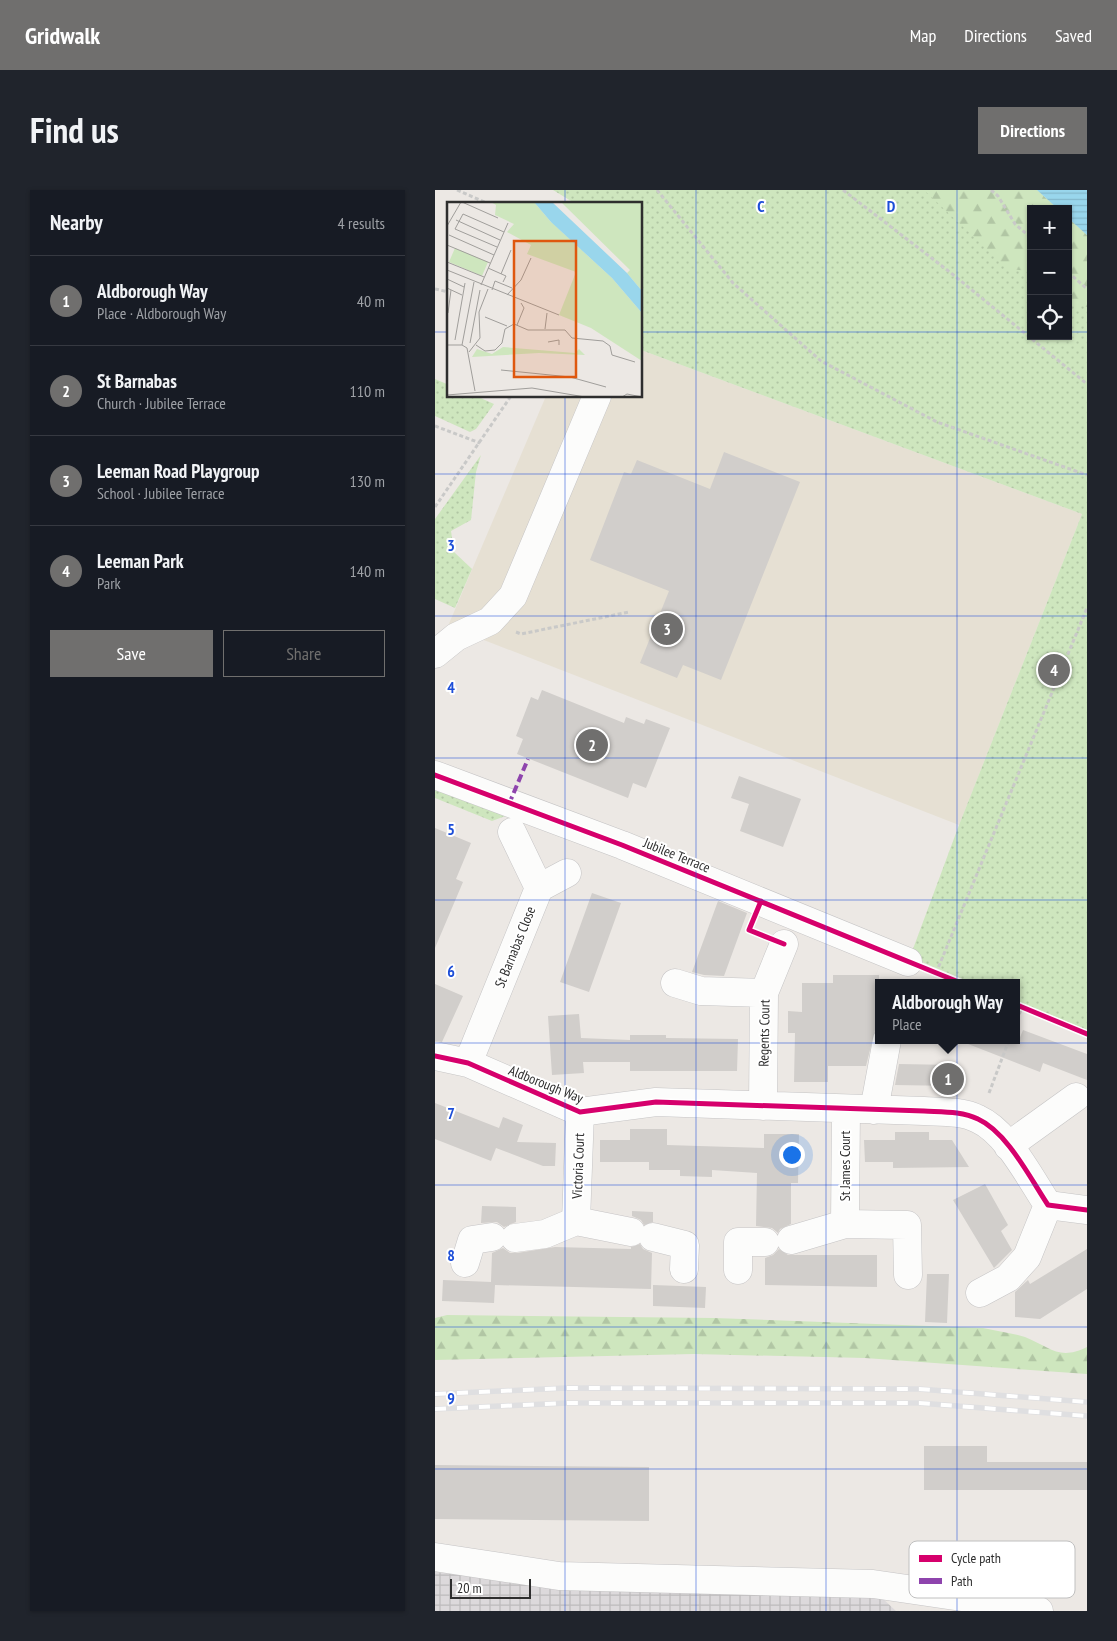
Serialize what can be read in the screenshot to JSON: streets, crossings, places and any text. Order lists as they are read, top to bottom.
{
  "streets": {
    "street": [
      "Jubilee Terrace",
      "St Barnabas Close",
      "Regents Court",
      "Aldborough Way",
      "Victoria Court",
      "St James Court"
    ]
  },
  "crossings": [
    ["St Barnabas Close", "Aldborough Way"],
    ["Regents Court", "Aldborough Way"],
    ["Aldborough Way", "Victoria Court"],
    ["Aldborough Way", "St James Court"]
  ],
  "legend": ["Cycle path", "Path"],
  "scale_bar": "20 m",
  "page": {
    "header": "Gridwalk",
    "nav": ["Map", "Directions", "Saved"],
    "title": "Find us",
    "buttons": [
      "Directions",
      ["Save", "Share"]
    ],
    "heading": ["Nearby", "4 results"],
    "map_buttons": ["+", "−"],
    "list": [
      {
        "mark": "1",
        "name": "Aldborough Way",
        "note": "Place · Aldborough Way",
        "value": "40 m"
      },
      {
        "mark": "2",
        "name": "St Barnabas",
        "note": "Church · Jubilee Terrace",
        "value": "110 m"
      },
      {
        "mark": "3",
        "name": "Leeman Road Playgroup",
        "note": "School · Jubilee Terrace",
        "value": "130 m"
      },
      {
        "mark": "4",
        "name": "Leeman Park",
        "note": "Park",
        "value": "140 m"
      }
    ],
    "pins": [
      "3",
      "4",
      "2",
      "1"
    ],
    "popup": ["Aldborough Way", "Place"],
    "scale": "20 m"
  },
  "grid": {
    "columns": ["C", "D"],
    "rows": [
      "3",
      "4",
      "5",
      "6",
      "7",
      "8",
      "9"
    ]
  }
}
